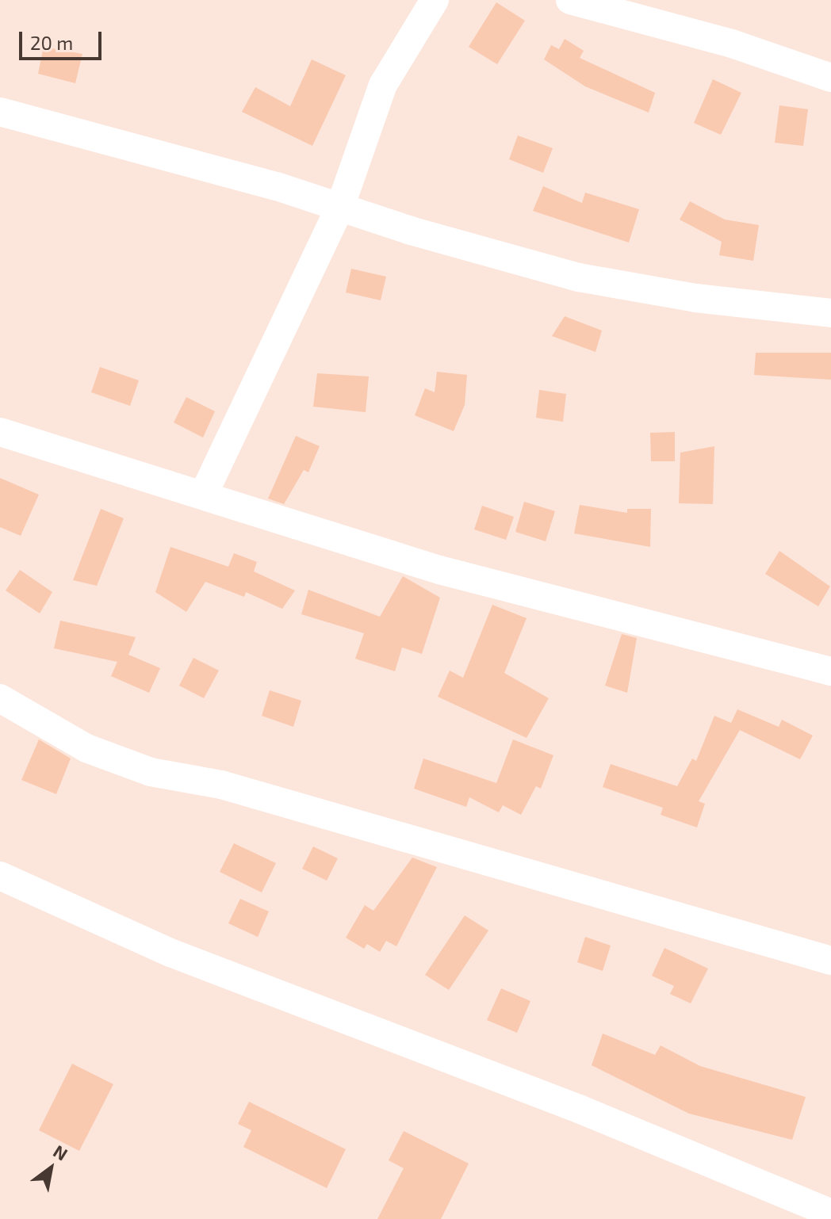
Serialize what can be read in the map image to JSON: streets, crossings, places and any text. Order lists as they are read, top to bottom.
{
  "scale_bar": "20 m",
  "north": "top right"
}
